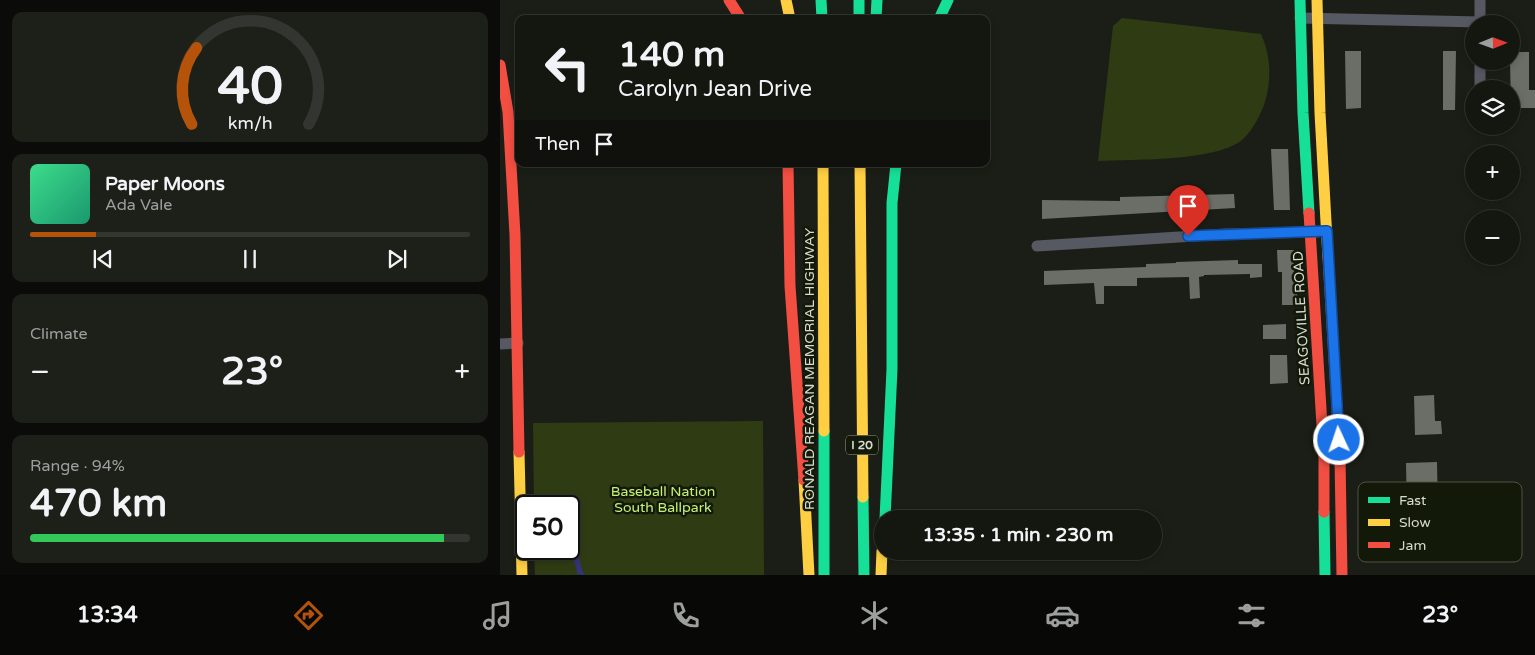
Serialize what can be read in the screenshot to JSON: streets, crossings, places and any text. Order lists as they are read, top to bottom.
{
  "streets": {
    "main road": ["SEAGOVILLE ROAD", "RONALD REAGAN MEMORIAL HIGHWAY", "I 20"]
  },
  "parks": ["Baseball Nation South Ballpark"],
  "legend": ["Fast", "Slow", "Jam"],
  "north": "right",
  "page": {
    "map_buttons": ["+", "−"],
    "turn": ["140 m", "Carolyn Jean Drive"],
    "then": "Then",
    "song": ["Paper Moons", "Ada Vale"],
    "tile": [
      "Climate",
      ["Range · 94%", "470 km"]
    ],
    "heat": ["−", "23°", "+"],
    "limit": "50",
    "trip": "13:35 · 1 min · 230 m",
    "tabs": ["13:34", "23°"],
    "gauge": ["40", "km/h"]
  }
}
